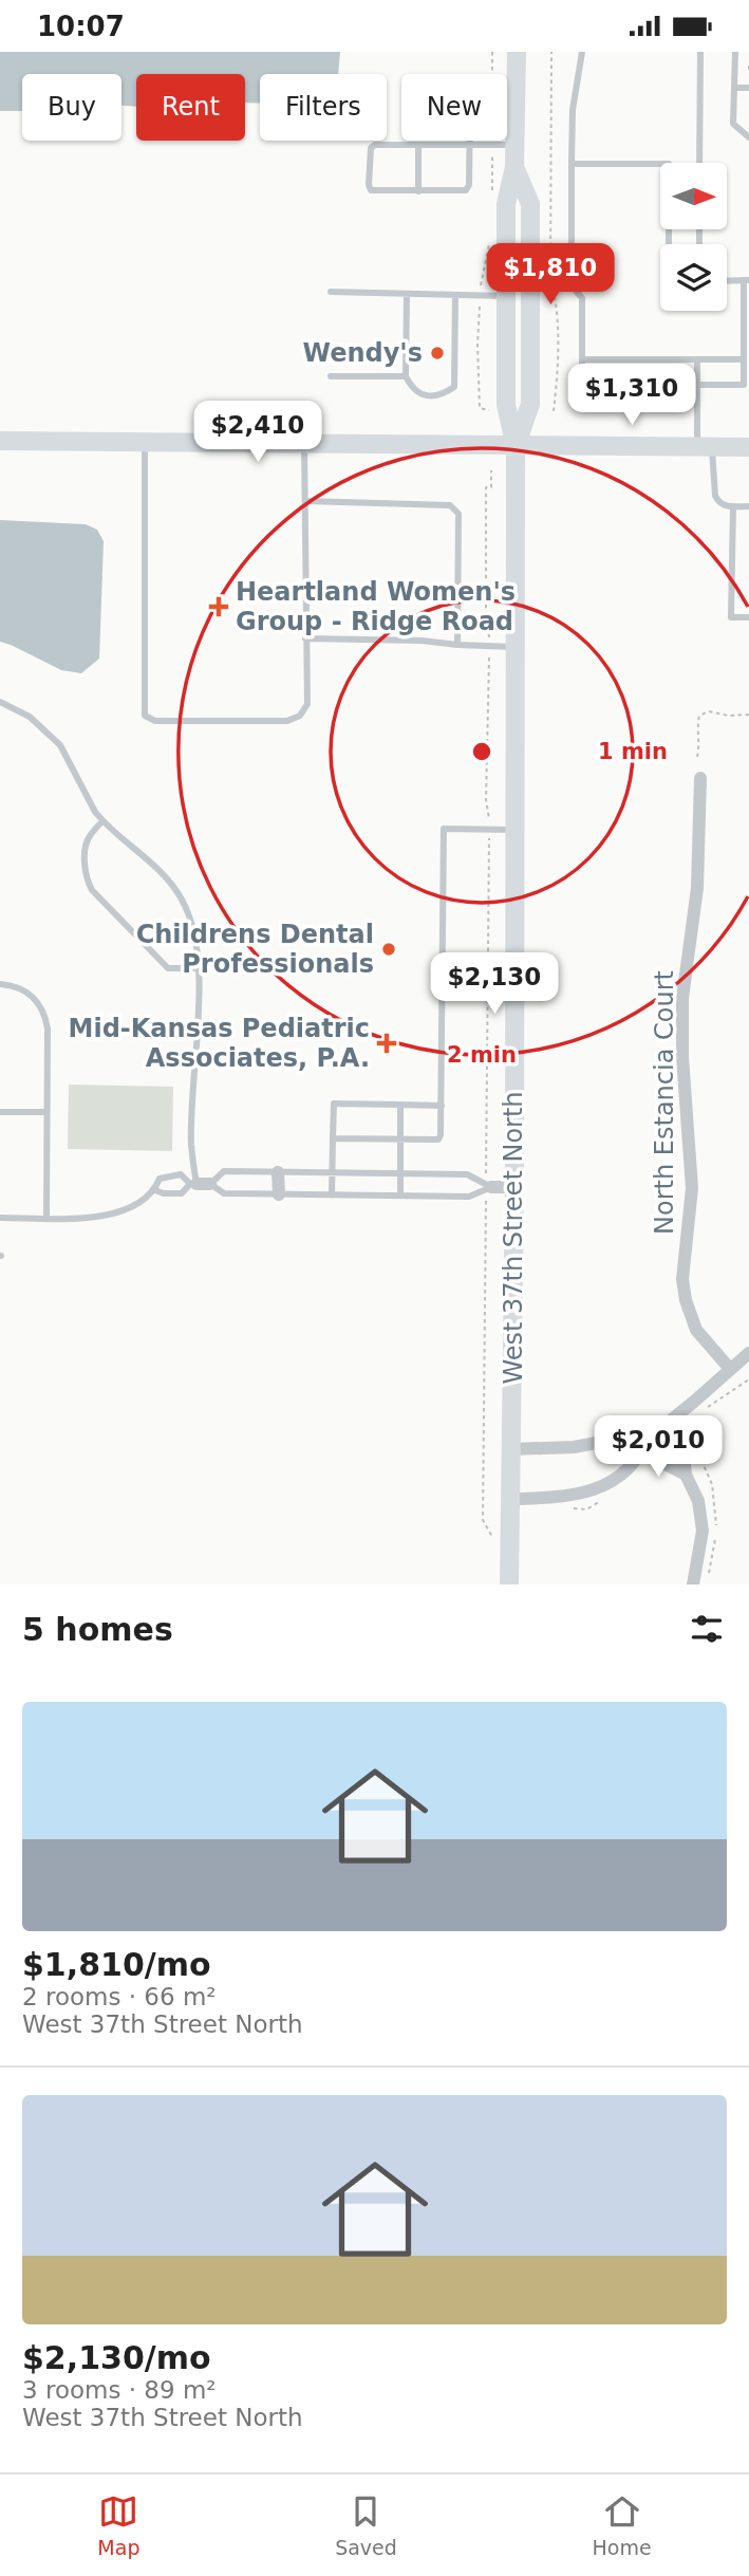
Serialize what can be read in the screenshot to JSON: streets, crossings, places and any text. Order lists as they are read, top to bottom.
{
  "streets": {
    "street": ["North Estancia Court", "West 37th Street North"]
  },
  "places": {
    "other": ["Wendy's", "Childrens Dental Professionals"],
    "health": ["Heartland Women's Group - Ridge Road", "Mid-Kansas Pediatric Associates, P.A."]
  },
  "north": "right",
  "page": {
    "status": "10:07",
    "chip": [
      "Buy",
      "Rent",
      "Filters",
      "New"
    ],
    "price": [
      "$1,810",
      "$1,310",
      "$2,410",
      "$2,130",
      "$2,010"
    ],
    "heading": "5 homes",
    "list": [
      {
        "name": "$1,810/mo",
        "note": "2 rooms · 66 m² · West 37th Street North"
      },
      {
        "name": "$2,130/mo",
        "note": "3 rooms · 89 m² · West 37th Street North"
      }
    ],
    "tabs": ["Map", "Saved", "Home"]
  },
  "rings": ["1 min", "2 min"]
}
